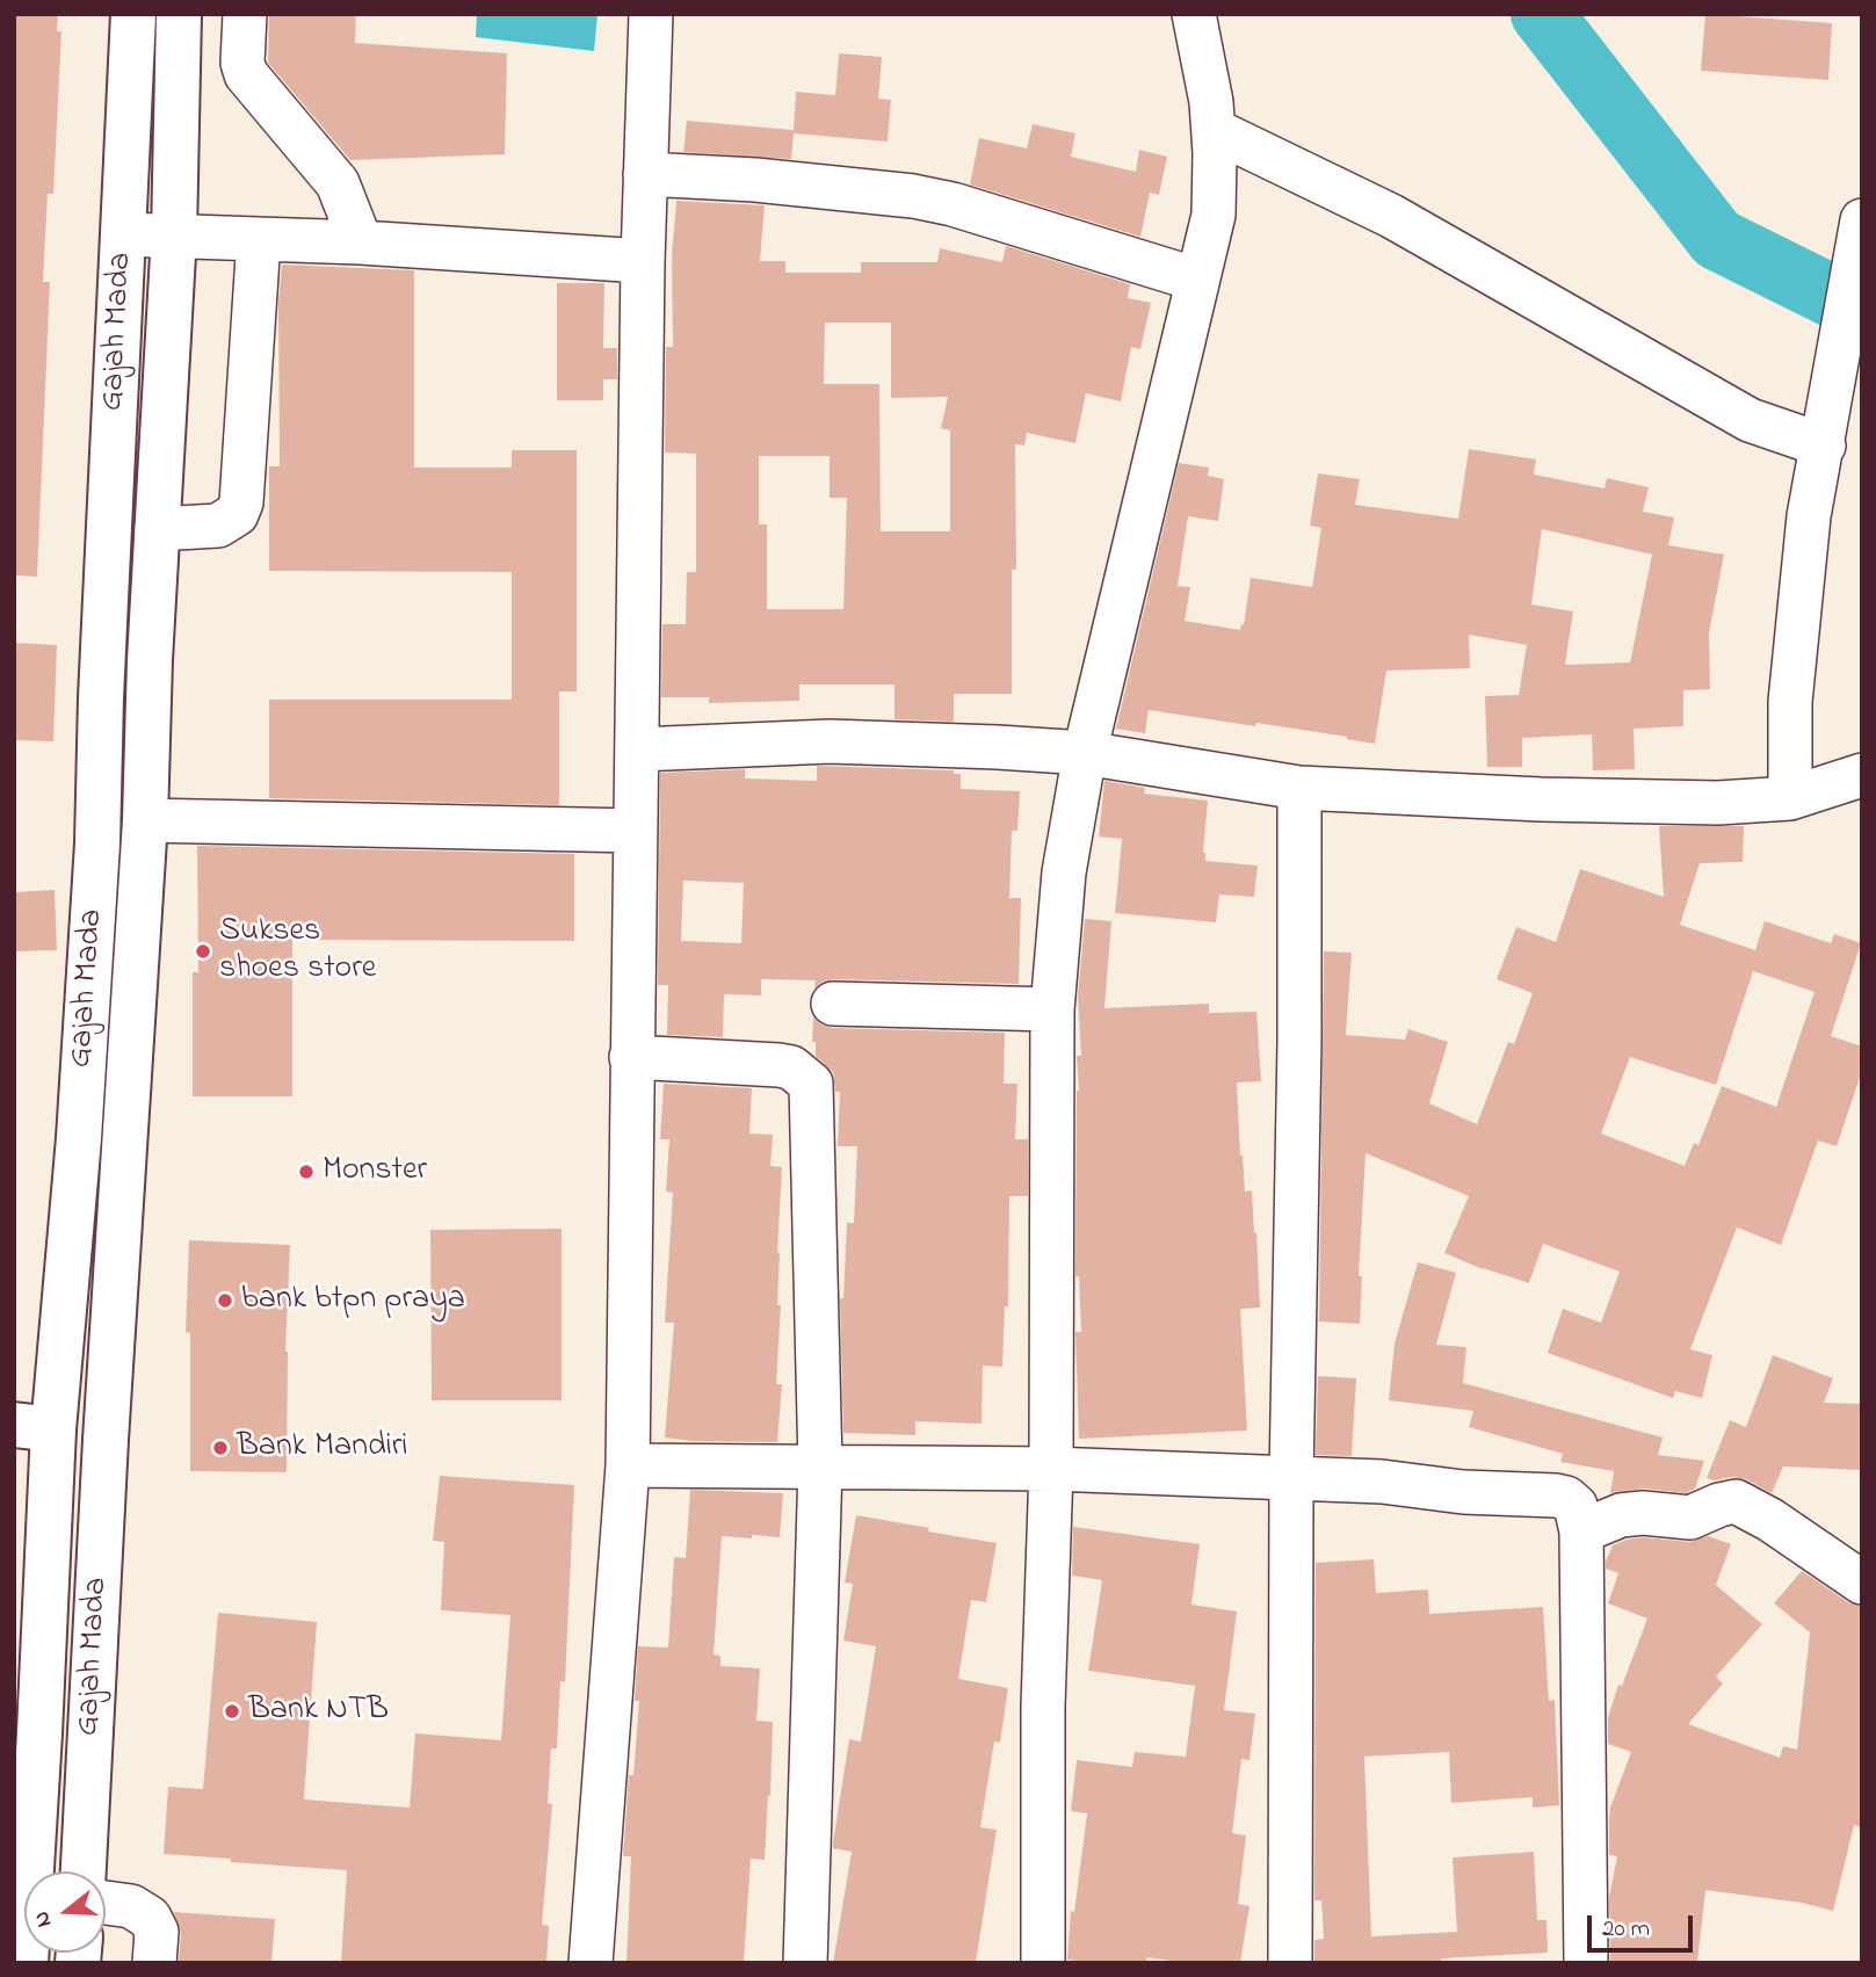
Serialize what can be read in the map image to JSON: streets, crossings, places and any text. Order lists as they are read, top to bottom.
{
  "streets": {
    "highway": ["Gajah Mada"]
  },
  "places": [
    "Sukses shoes store",
    "Monster",
    "bank btpn praya",
    "Bank Mandiri",
    "Bank NTB"
  ],
  "scale_bar": "20 m",
  "north": "left"
}
